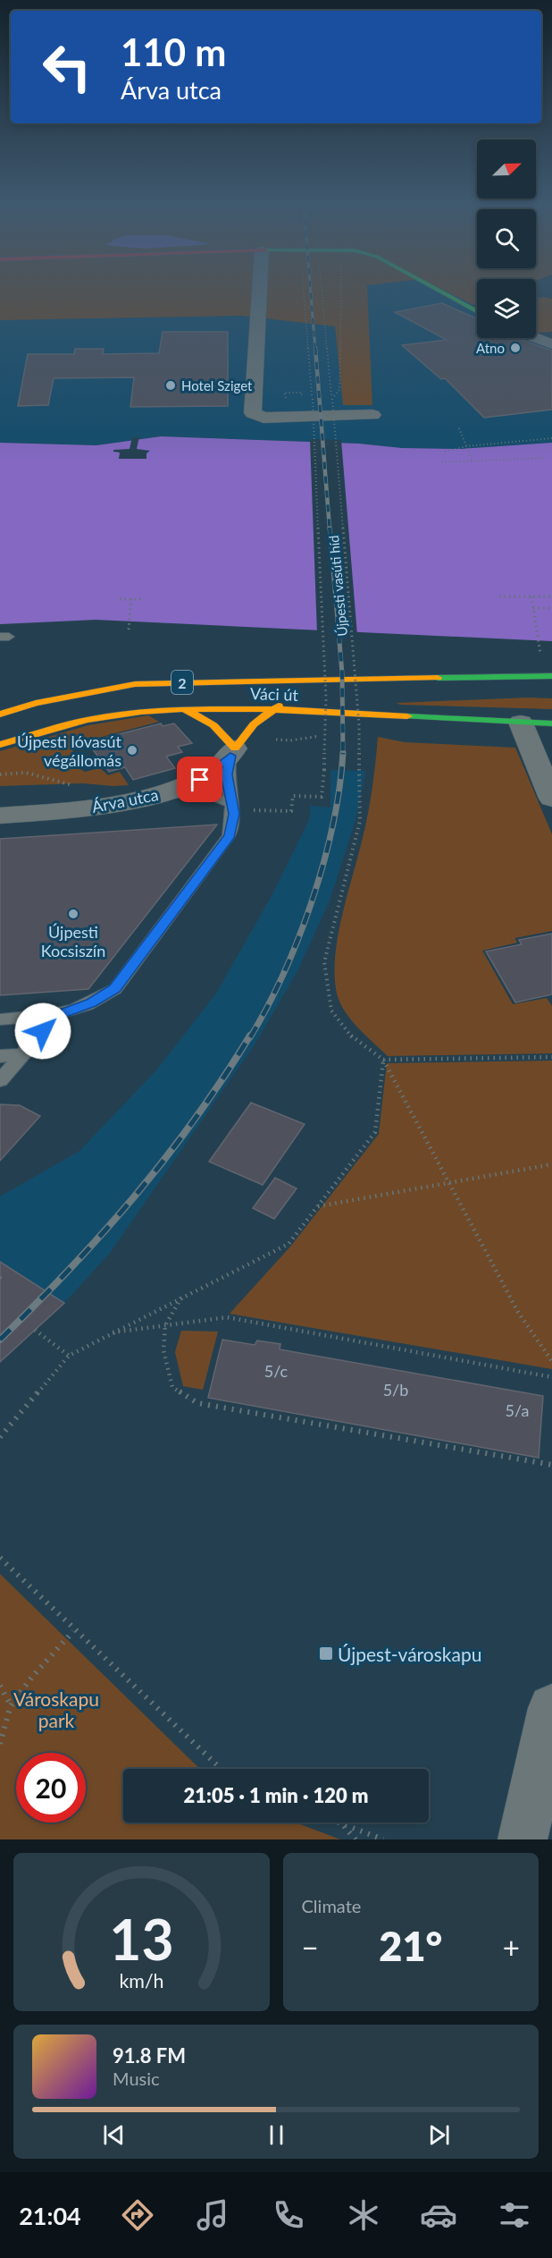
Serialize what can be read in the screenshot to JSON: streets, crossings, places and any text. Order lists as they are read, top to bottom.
{
  "streets": {
    "main road": ["2", "Váci út"],
    "street": ["Árva utca"],
    "path": ["Újpesti vasúti híd"]
  },
  "parks": ["Városkapu park"],
  "places": {
    "other": [
      "Atno",
      "Hotel Sziget",
      "Újpesti lóvasút végállomás",
      "Újpesti Kocsiszín"
    ],
    "transit": ["Újpest-városkapu"]
  },
  "house_numbers": ["5/c", "5/b", "5/a"],
  "north": "top right",
  "page": {
    "turn": ["110 m", "Árva utca"],
    "limit": "20",
    "trip": "21:05 · 1 min · 120 m",
    "tile": "Climate",
    "heat": ["−", "21°", "+"],
    "song": ["91.8 FM", "Music"],
    "tabs": "21:04",
    "gauge": ["13", "km/h"]
  }
}
